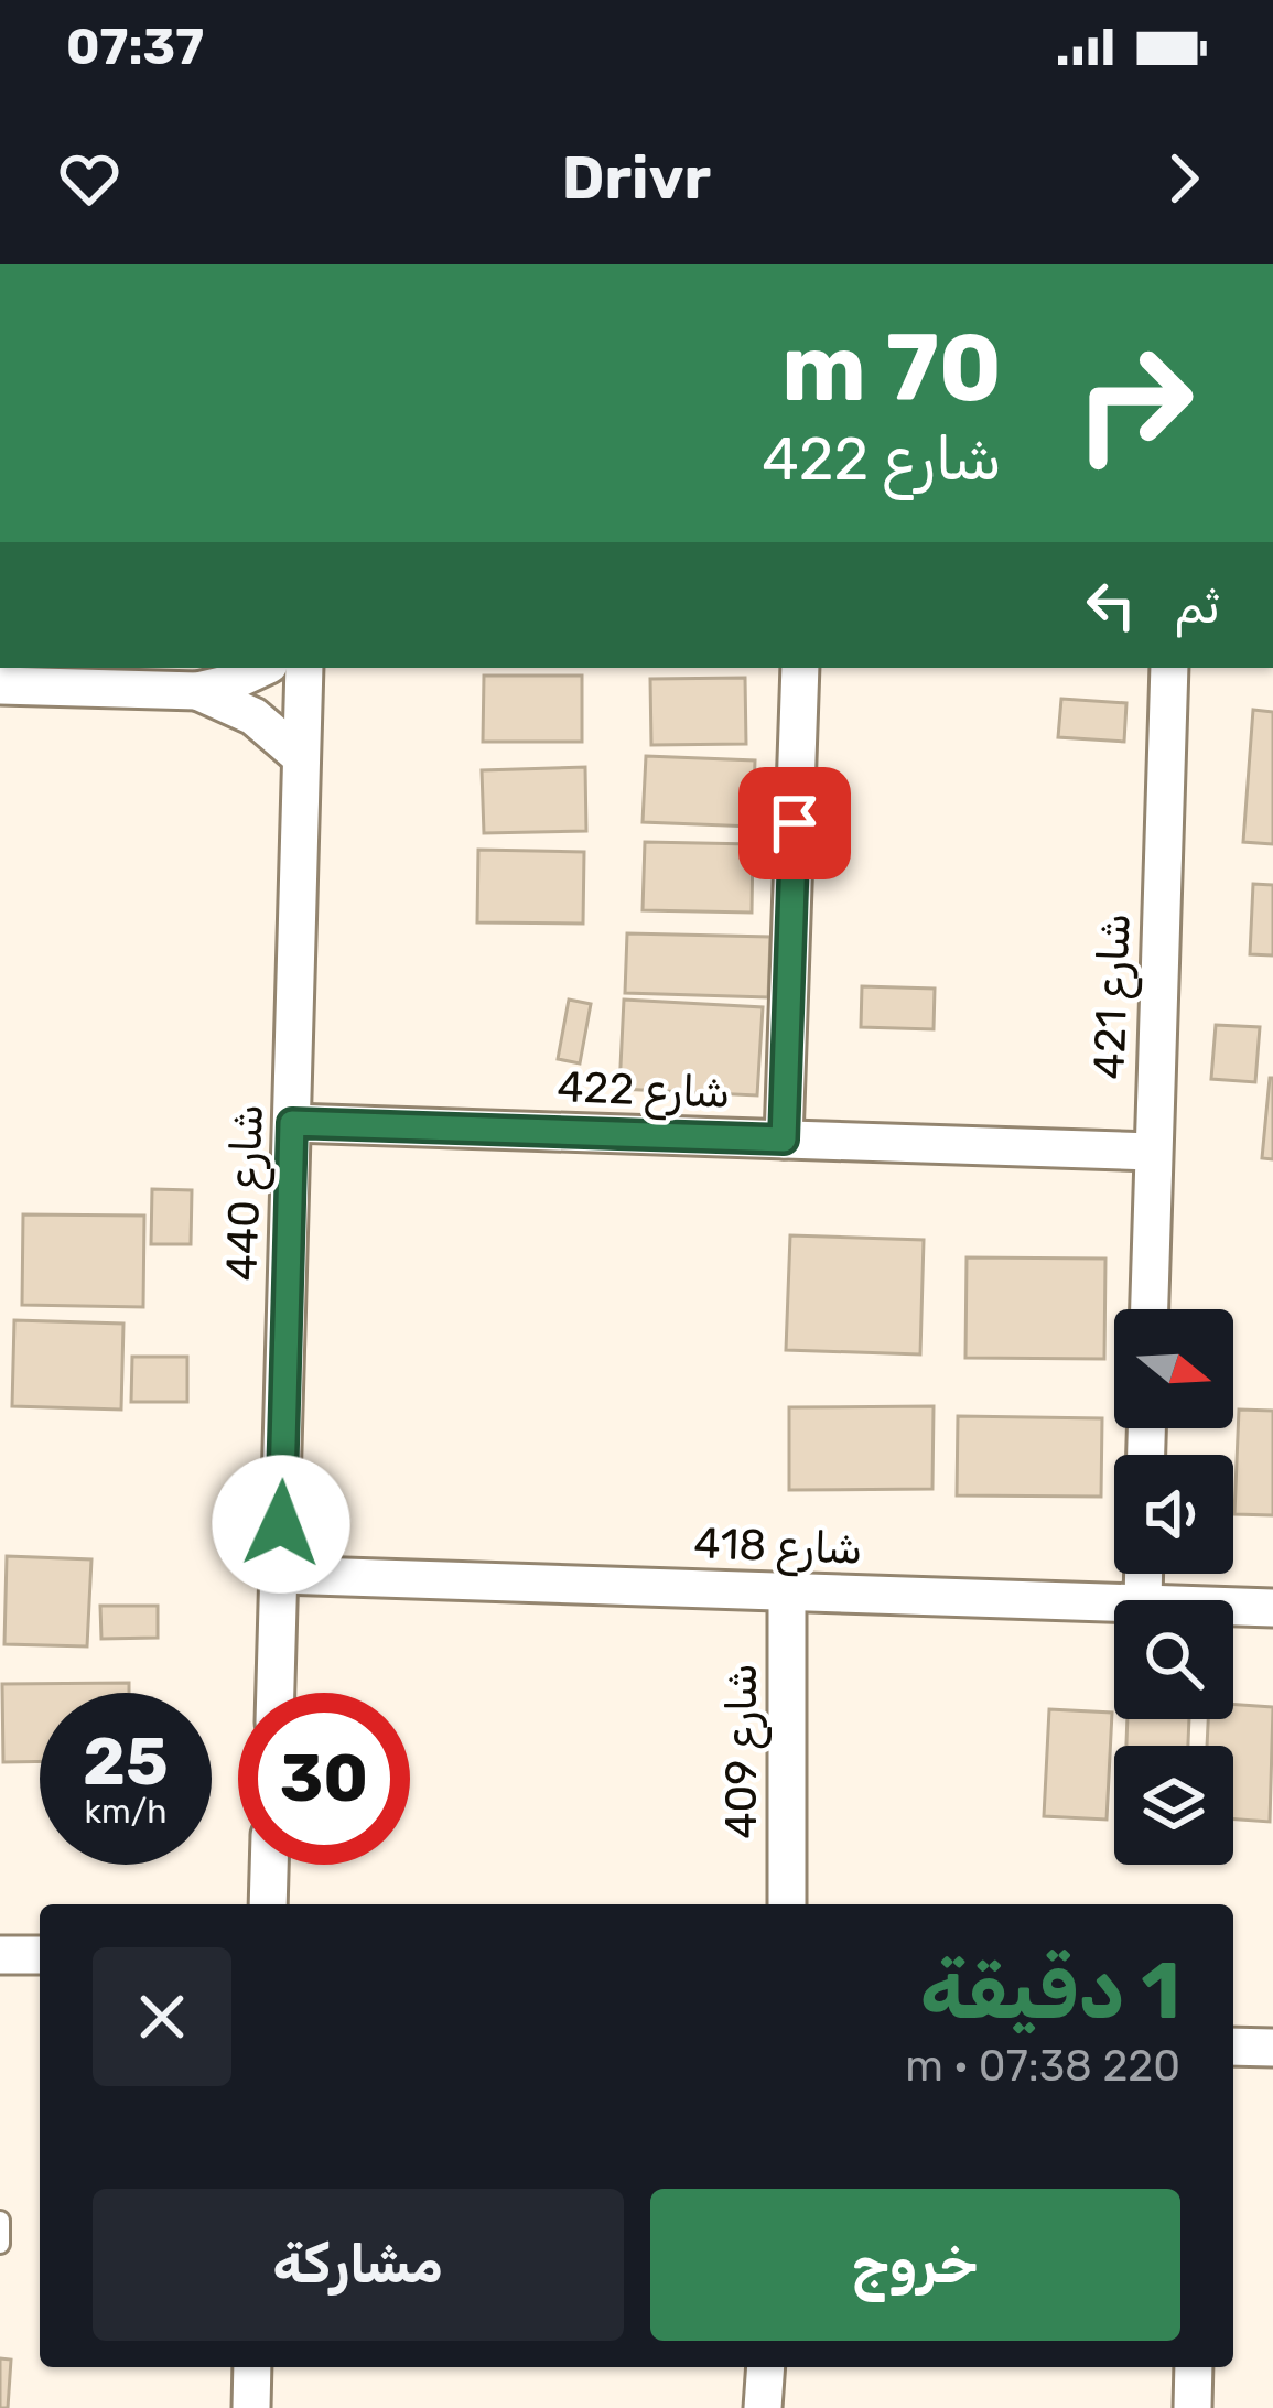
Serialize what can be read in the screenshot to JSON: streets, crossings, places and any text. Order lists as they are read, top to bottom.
{
  "streets": {
    "street": [
      "شارع 421",
      "شارع 422",
      "شارع 440",
      "شارع 418",
      "شارع 409"
    ]
  },
  "crossings": [
    ["شارع 421", "شارع 422"],
    ["شارع 422", "شارع 440"],
    ["شارع 440", "شارع 418"],
    ["شارع 418", "شارع 409"]
  ],
  "north": "right",
  "page": {
    "status": "07:37",
    "header": "Drivr",
    "turn": ["70 m", "شارع 422"],
    "then": "ثم",
    "speed": "25 km/h",
    "limit": "30",
    "heading": ["1 دقيقة", "220 m · 07:38"],
    "buttons": ["خروج", "مشاركة"]
  }
}
